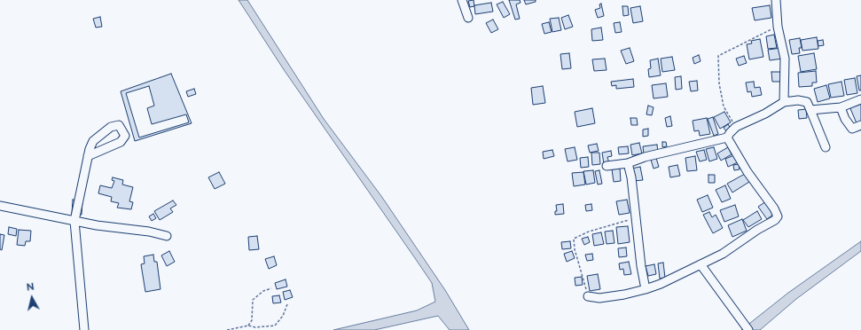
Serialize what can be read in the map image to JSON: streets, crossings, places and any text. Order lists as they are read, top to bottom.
{
  "north": "top"
}
